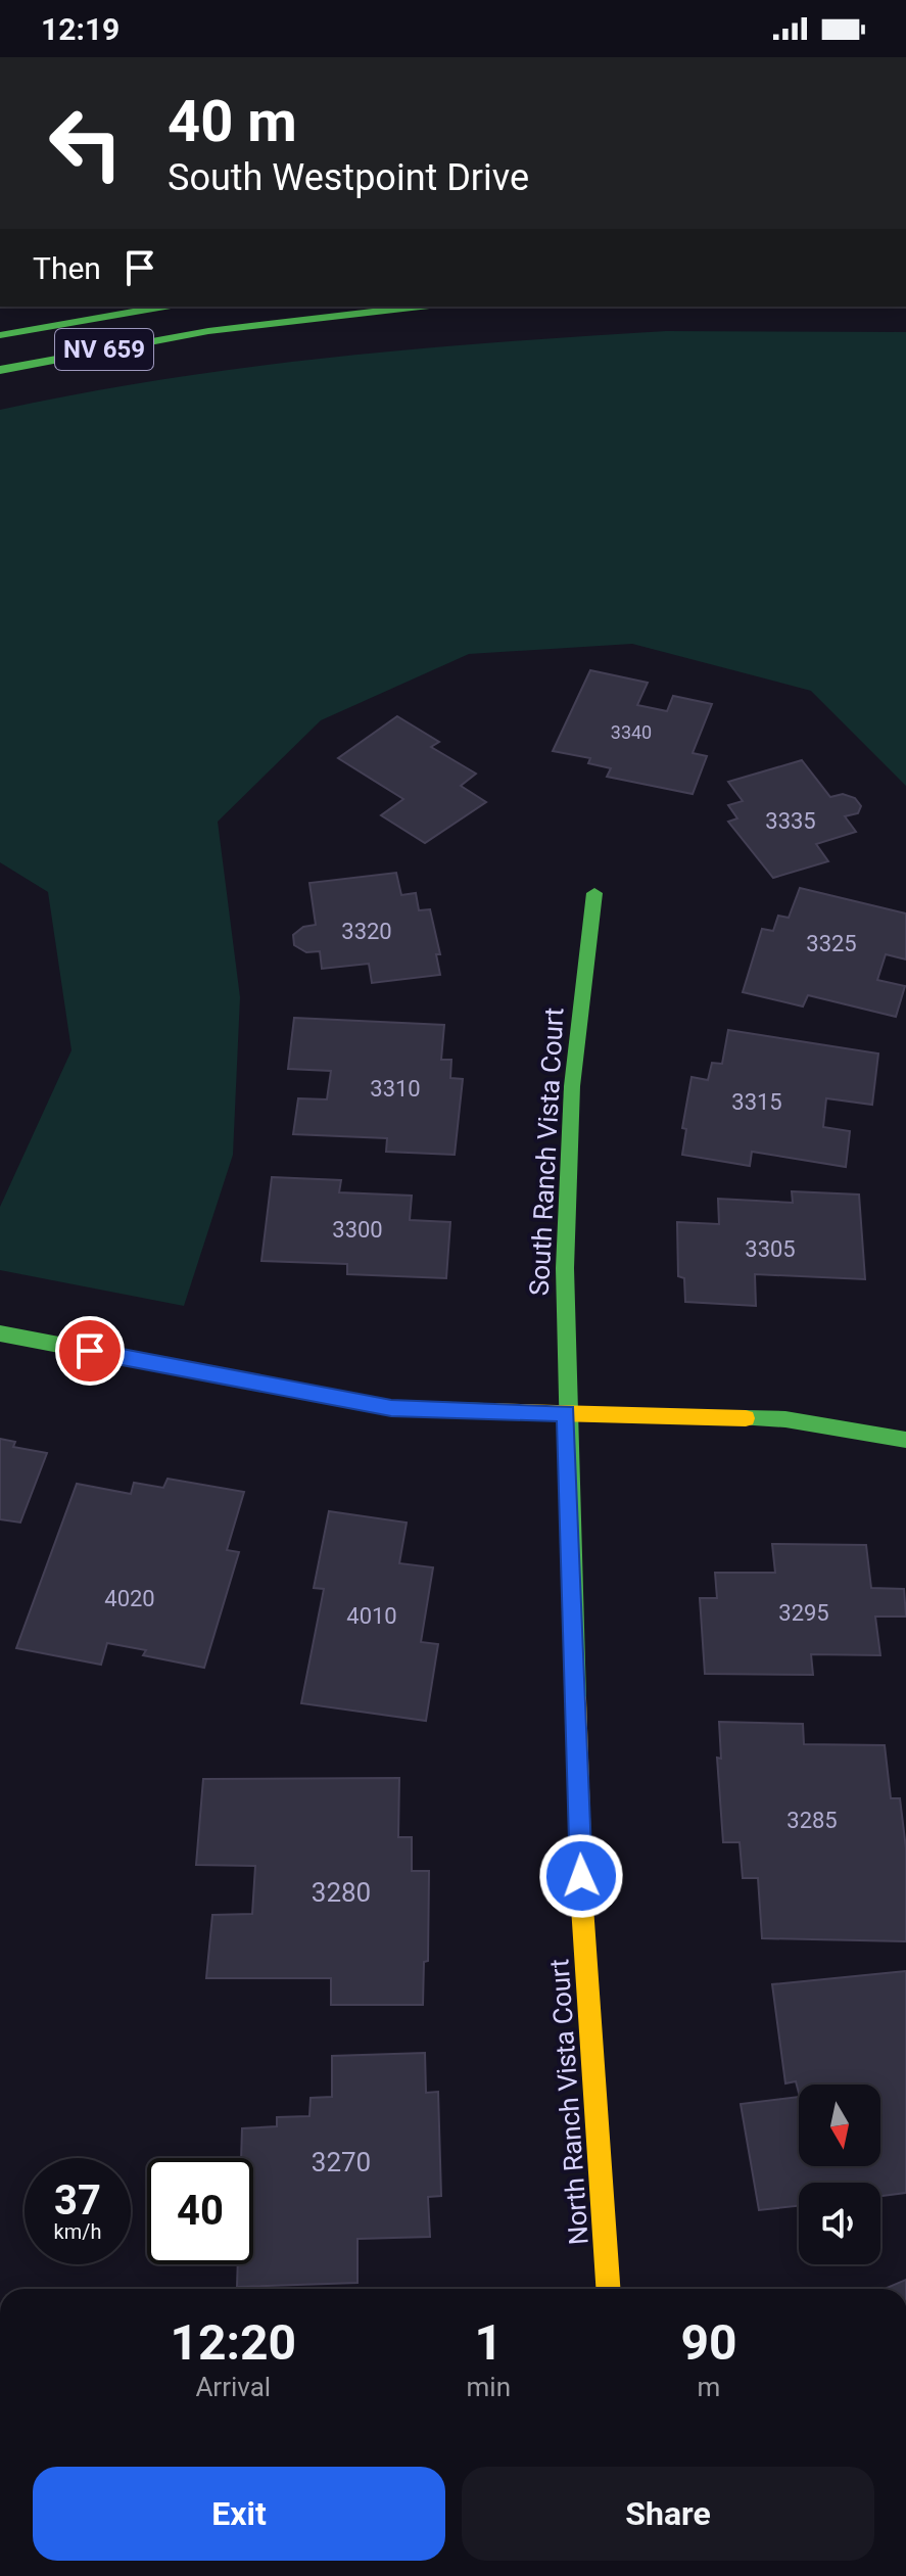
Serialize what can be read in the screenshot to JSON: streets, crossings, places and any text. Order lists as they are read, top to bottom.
{
  "streets": {
    "street": ["NV 659", "South Ranch Vista Court", "North Ranch Vista Court"]
  },
  "crossings": [
    ["South Ranch Vista Court", "North Ranch Vista Court"]
  ],
  "house_numbers": [
    "3340",
    "3335",
    "3320",
    "3325",
    "3310",
    "3315",
    "3300",
    "3305",
    "4020",
    "3295",
    "4010",
    "3285",
    "3280",
    "3270"
  ],
  "north": "bottom",
  "page": {
    "status": "12:19",
    "turn": ["40 m", "South Westpoint Drive"],
    "then": "Then",
    "speed": "37 km/h",
    "limit": "40",
    "eta": [
      "12:20",
      "Arrival",
      "1",
      "min",
      "90",
      "m"
    ],
    "buttons": ["Exit", "Share"]
  }
}
